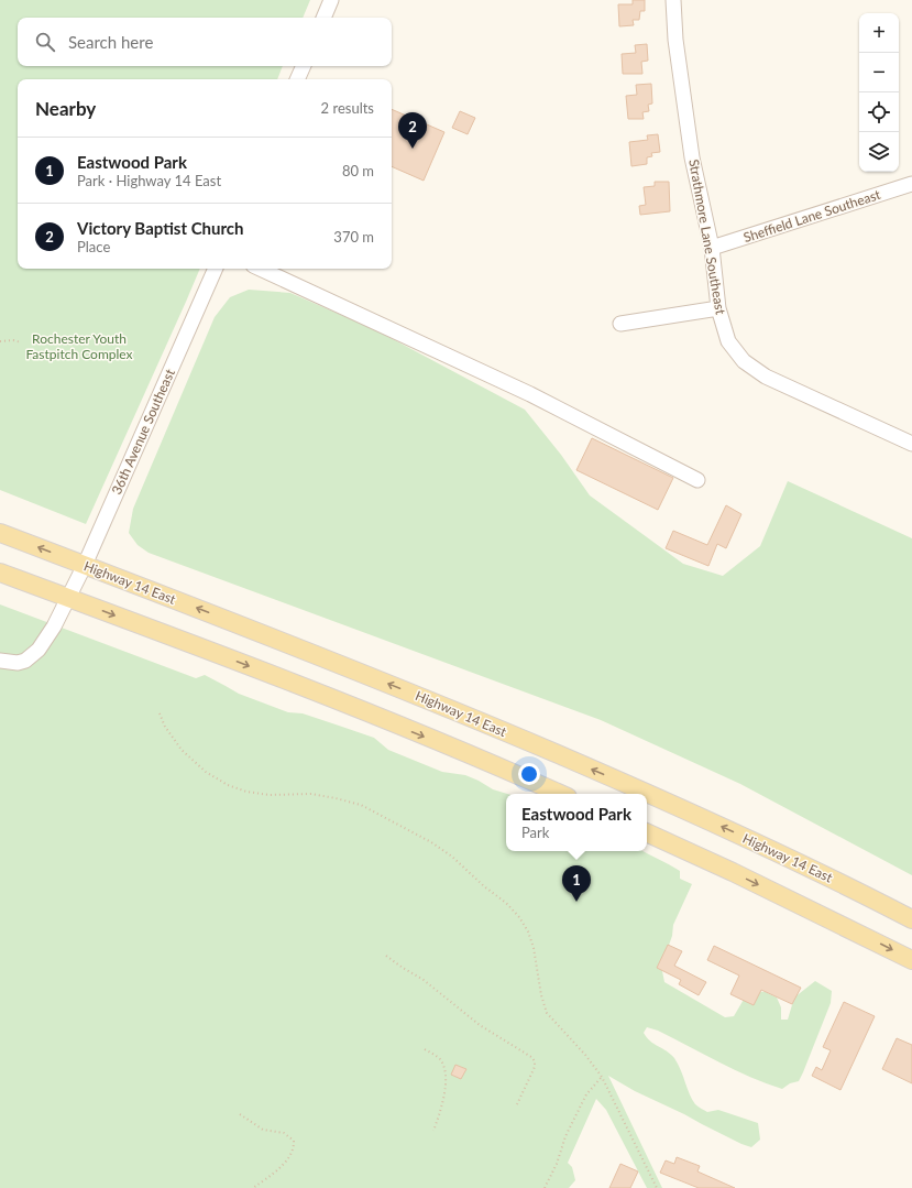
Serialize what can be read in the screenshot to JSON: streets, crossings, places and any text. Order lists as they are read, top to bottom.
{
  "streets": {
    "main road": ["Highway 14 East"],
    "street": ["Sheffield Lane Southeast", "Strathmore Lane Southeast", "36th Avenue Southeast"]
  },
  "crossings": [
    ["Sheffield Lane Southeast", "Strathmore Lane Southeast"],
    ["36th Avenue Southeast", "Highway 14 East"]
  ],
  "parks": ["Rochester Youth Fastpitch Complex"],
  "page": {
    "map_buttons": ["+", "−"],
    "search": "Search here",
    "heading": ["Nearby", "2 results"],
    "pins": ["2", "1"],
    "list": [
      {
        "mark": "1",
        "name": "Eastwood Park",
        "note": "Park · Highway 14 East",
        "value": "80 m"
      },
      {
        "mark": "2",
        "name": "Victory Baptist Church",
        "note": "Place",
        "value": "370 m"
      }
    ],
    "popup": ["Eastwood Park", "Park"]
  }
}
